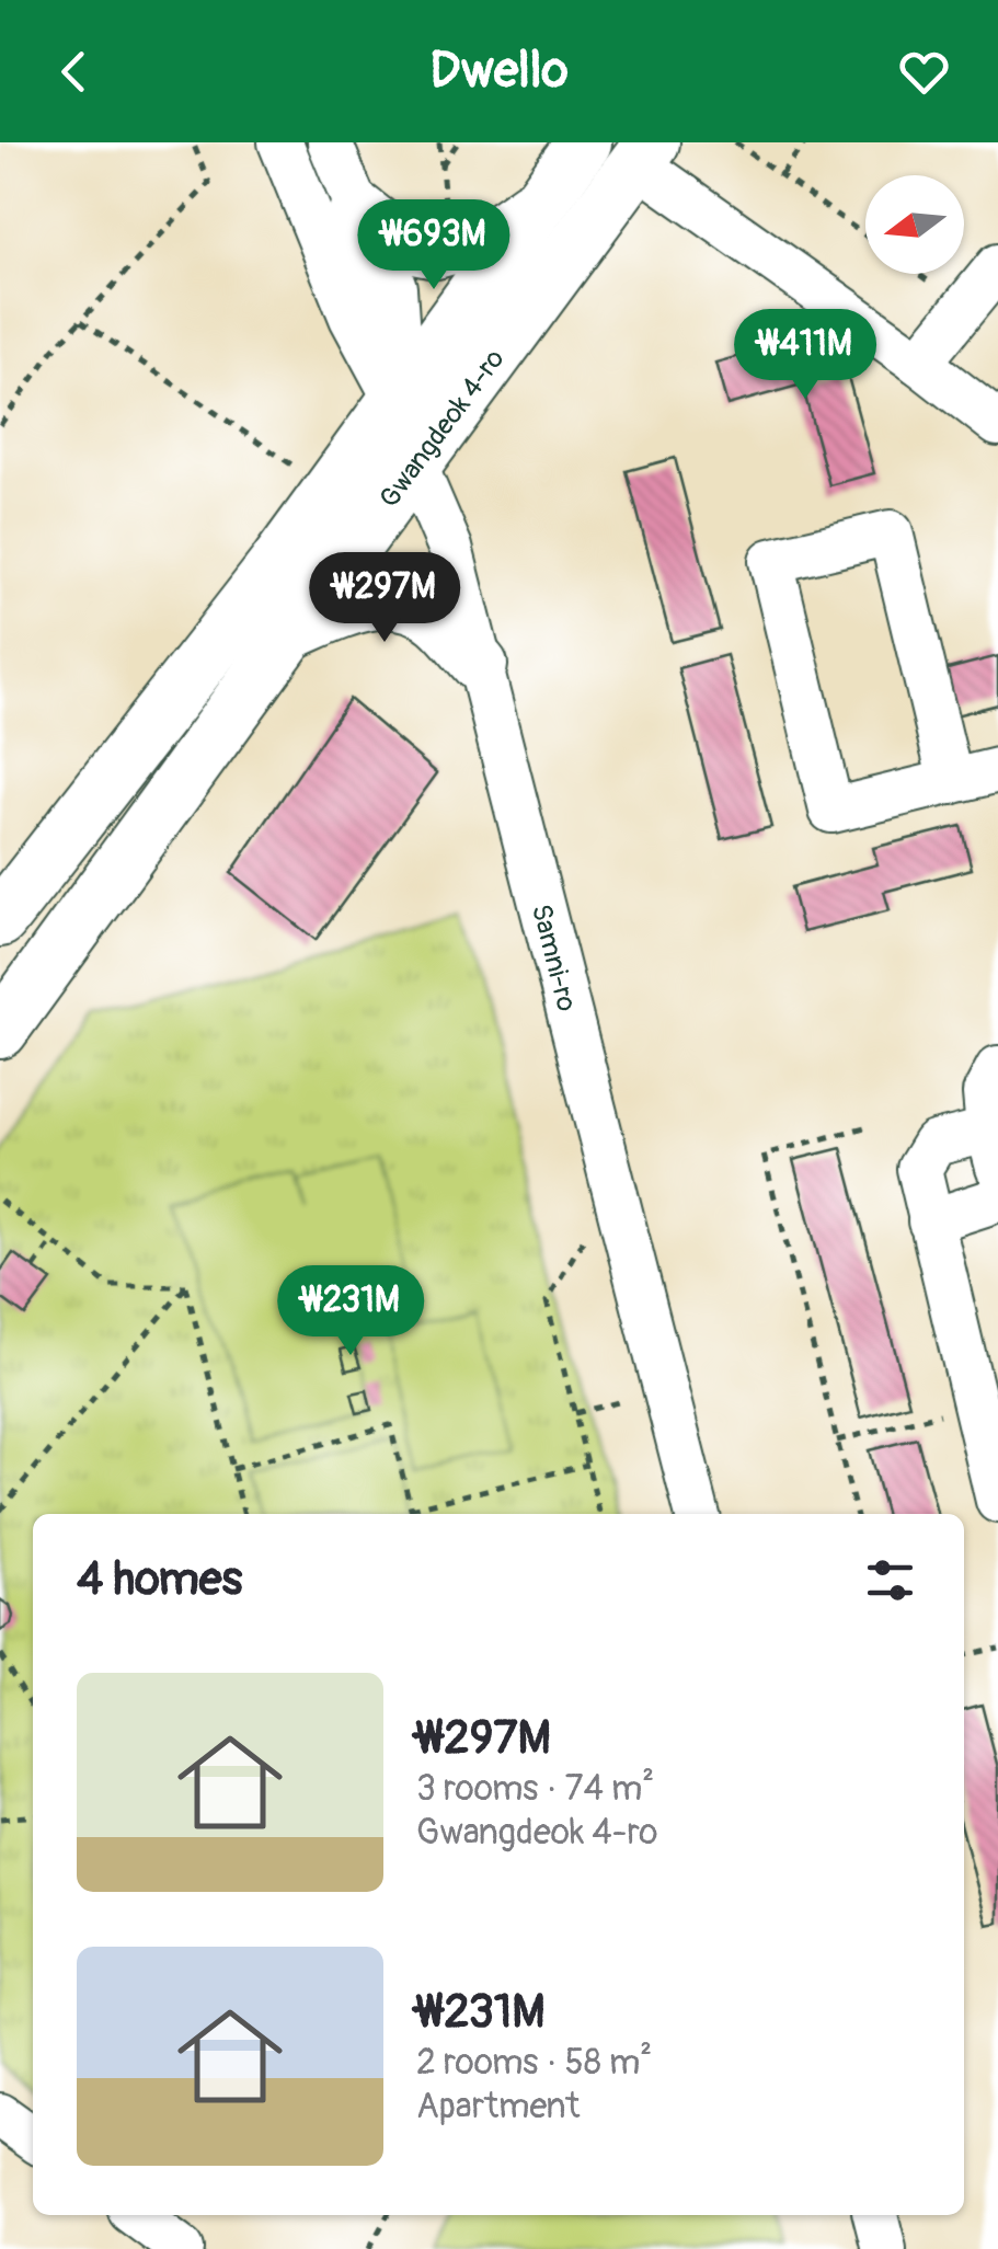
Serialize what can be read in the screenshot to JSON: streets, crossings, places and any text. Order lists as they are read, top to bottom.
{
  "streets": {
    "main road": ["Gwangdeok 4-ro"],
    "street": ["Samni-ro"]
  },
  "crossings": [
    ["Gwangdeok 4-ro", "Samni-ro"]
  ],
  "north": "left",
  "page": {
    "header": "Dwello",
    "price": [
      "₩693M",
      "₩411M",
      "₩297M",
      "₩231M"
    ],
    "heading": "4 homes",
    "list": [
      {
        "name": "₩297M",
        "note": "3 rooms · 74 m² · Gwangdeok 4-ro"
      },
      {
        "name": "₩231M",
        "note": "2 rooms · 58 m² · Apartment"
      }
    ]
  }
}
